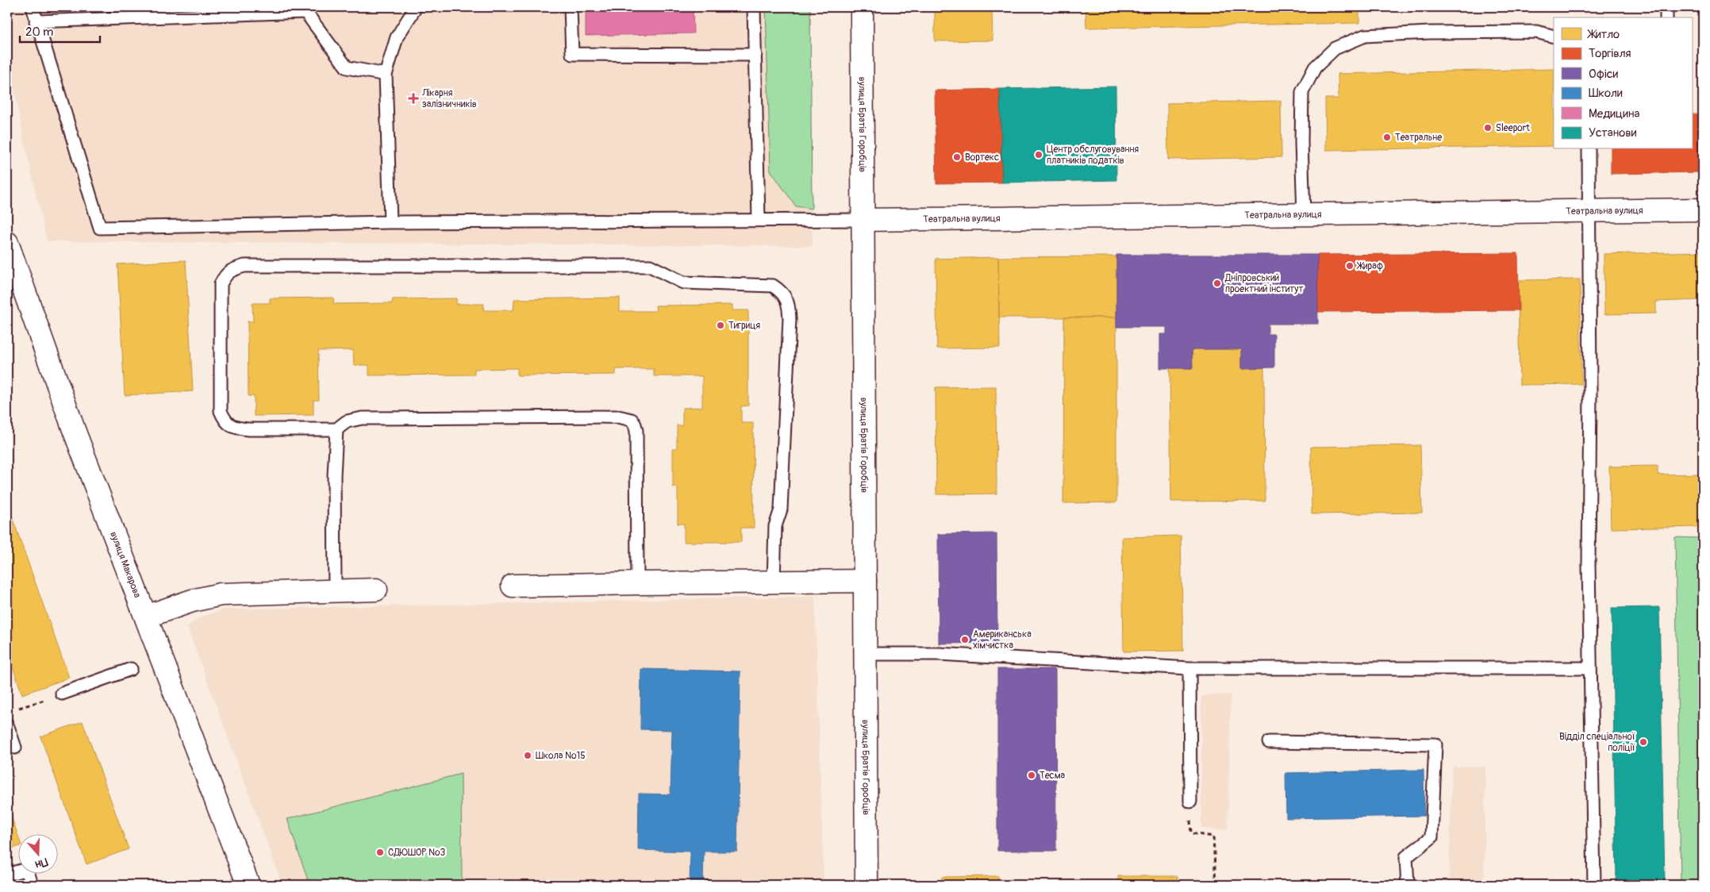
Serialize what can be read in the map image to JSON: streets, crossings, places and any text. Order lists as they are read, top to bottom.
{
  "streets": {
    "street": ["вулиця Братів Горобців", "Театральна вулиця", "вулиця Макарова"]
  },
  "crossings": [
    ["вулиця Братів Горобців", "Театральна вулиця"]
  ],
  "places": {
    "health": ["Лікарня залізничників"],
    "other": [
      "Sleeport",
      "Театральне",
      "Центр обслуговування платників податків",
      "Вортекс",
      "Жираф",
      "Дніпровський проектний інститут",
      "Тигриця",
      "Американська хімчистка",
      "Відділ спеціальної поліції",
      "Школа №15",
      "Тесма",
      "СДЮШОР №3"
    ]
  },
  "legend": [
    "Житло",
    "Торгівля",
    "Офіси",
    "Школи",
    "Медицина",
    "Установи"
  ],
  "scale_bar": "20 m",
  "north": "bottom"
}
